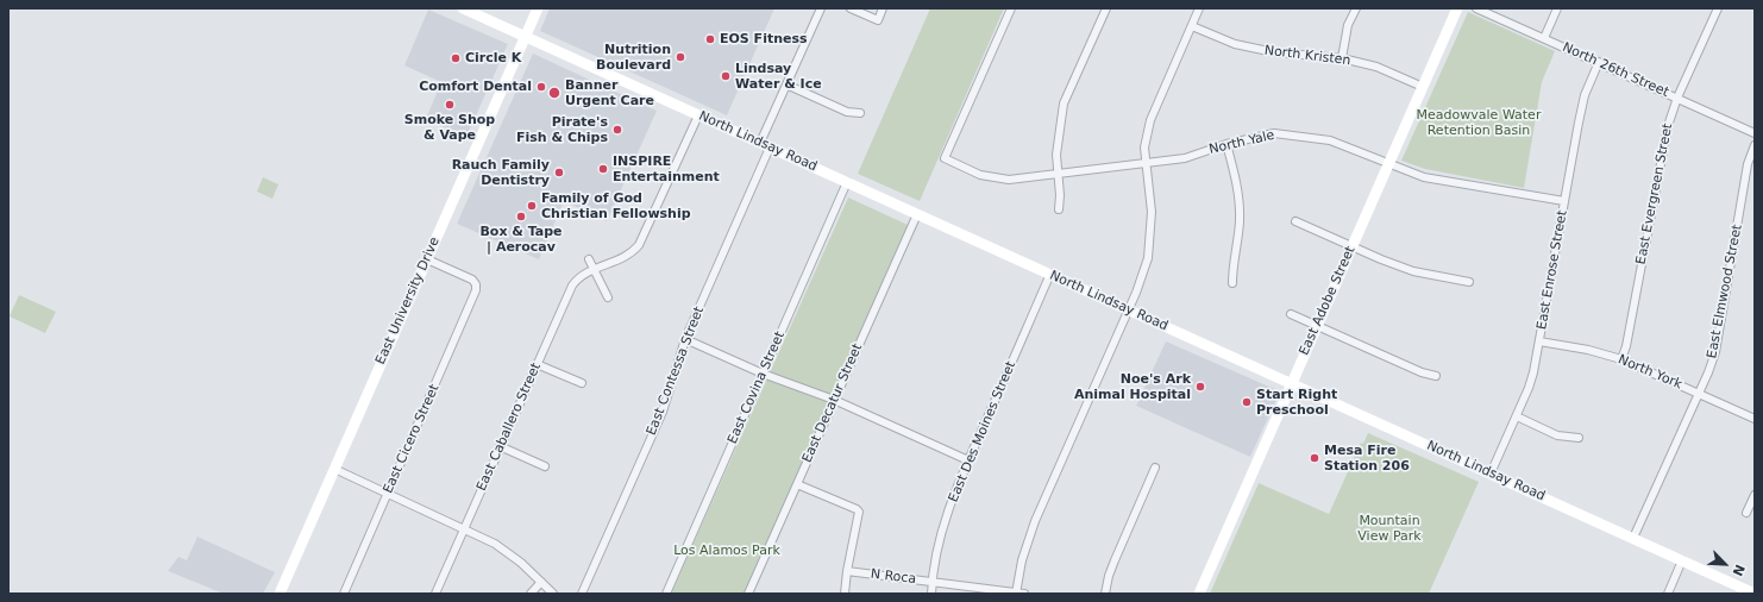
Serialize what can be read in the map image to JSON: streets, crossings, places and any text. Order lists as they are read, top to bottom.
{
  "streets": {
    "main road": ["North Lindsay Road", "East University Drive", "East Adobe Street"],
    "street": [
      "North Kristen",
      "North 26th Street",
      "North Yale",
      "East Evergreen Street",
      "East Enrose Street",
      "East Elmwood Street",
      "East Contessa Street",
      "North York",
      "East Covina Street",
      "East Decatur Street",
      "East Caballero Street",
      "East Des Moines Street",
      "East Cicero Street",
      "N Roca"
    ]
  },
  "crossings": [
    ["North Kristen", "East Adobe Street"],
    ["North 26th Street", "East Evergreen Street"],
    ["North 26th Street", "East Enrose Street"],
    ["North Lindsay Road", "East Enrose Street"],
    ["North Lindsay Road", "East Elmwood Street"],
    ["North Lindsay Road", "East University Drive"],
    ["North Lindsay Road", "East Adobe Street"],
    ["North Lindsay Road", "East Contessa Street"],
    ["North Lindsay Road", "East Covina Street"],
    ["North Lindsay Road", "East Decatur Street"],
    ["North Lindsay Road", "East Caballero Street"],
    ["North Lindsay Road", "East Des Moines Street"],
    ["North Yale", "East Enrose Street"],
    ["North Yale", "East Adobe Street"],
    ["East Evergreen Street", "North York"],
    ["East Enrose Street", "North York"],
    ["East Elmwood Street", "North York"],
    ["East University Drive", "East Cicero Street"],
    ["East Des Moines Street", "N Roca"]
  ],
  "parks": ["Meadowvale Water Retention Basin", "Mountain View Park", "Los Alamos Park"],
  "places": [
    "EOS Fitness",
    "Nutrition Boulevard",
    "Circle K",
    "Lindsay Water & Ice",
    "Comfort Dental",
    "Banner Urgent Care",
    "Smoke Shop & Vape",
    "Pirate's Fish & Chips",
    "INSPIRE Entertainment",
    "Rauch Family Dentistry",
    "Family of God Christian Fellowship",
    "Box & Tape | Aerocav",
    "Noe's Ark Animal Hospital",
    "Start Right Preschool",
    "Mesa Fire Station 206"
  ],
  "north": "bottom right"
}
